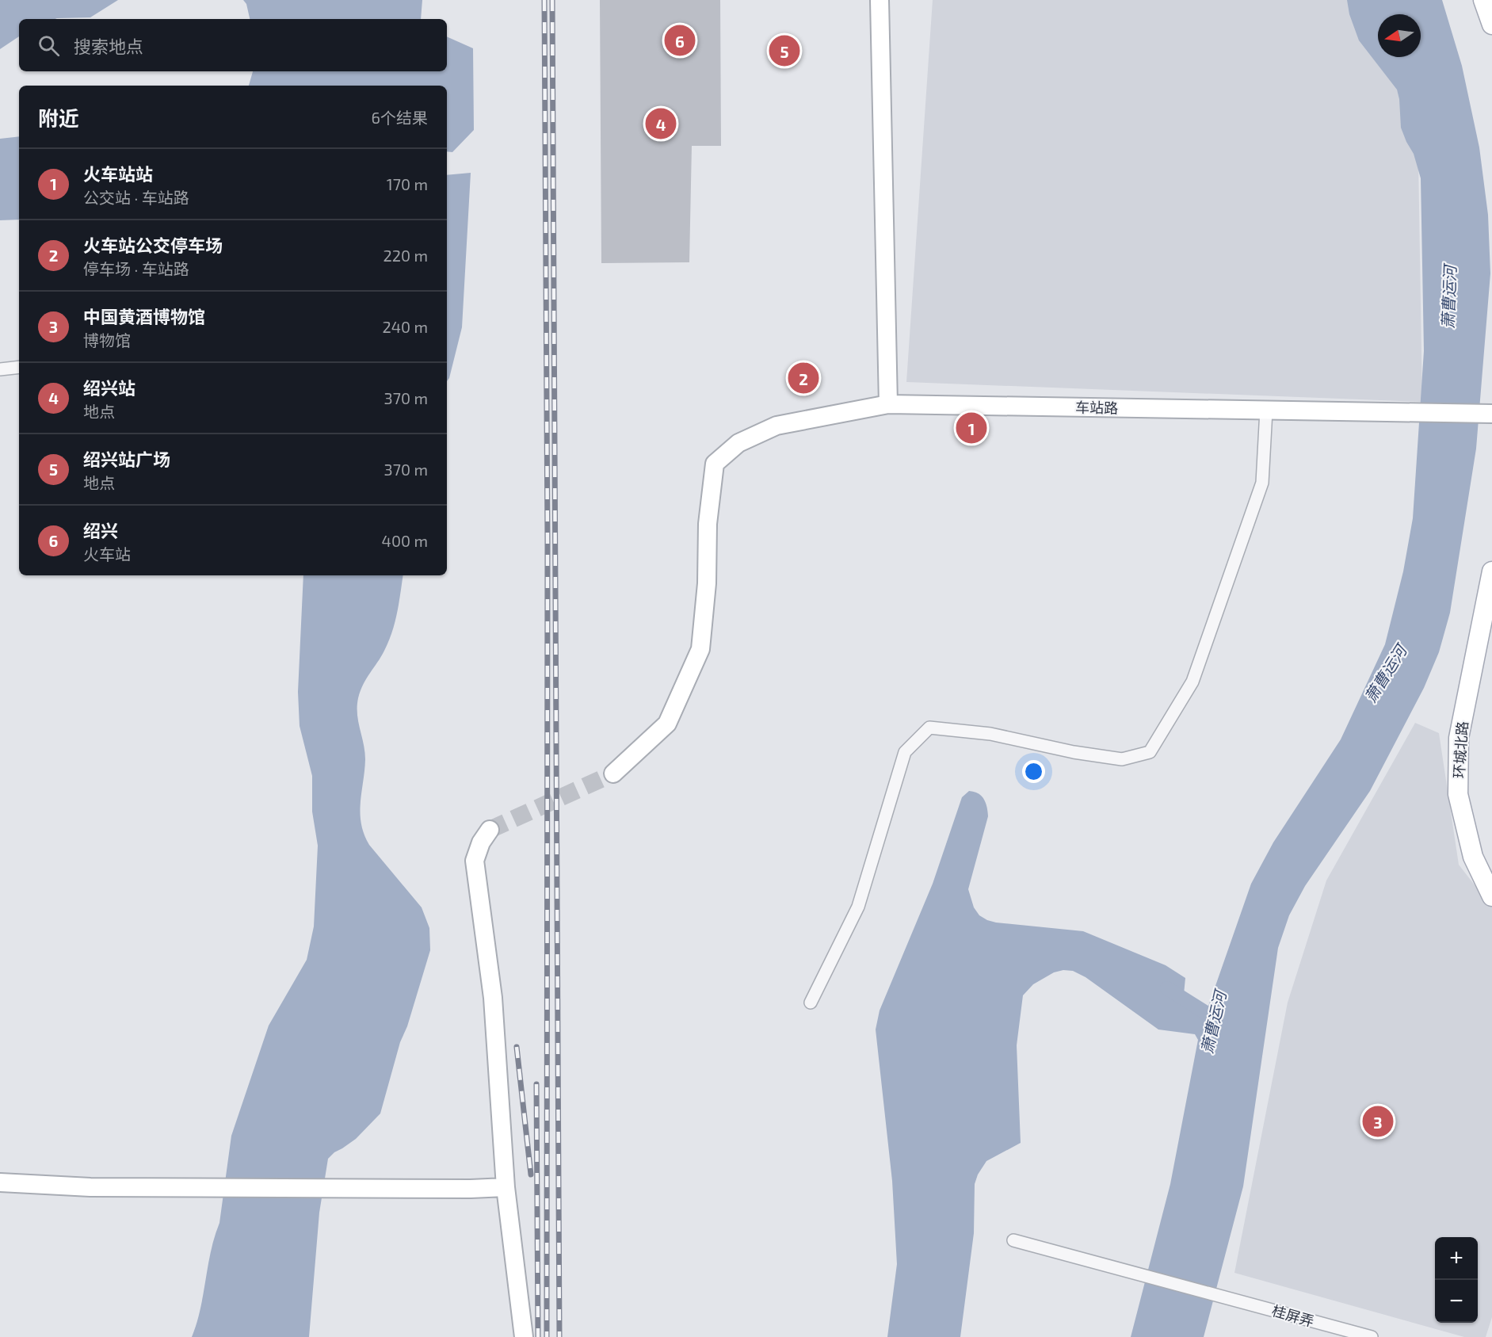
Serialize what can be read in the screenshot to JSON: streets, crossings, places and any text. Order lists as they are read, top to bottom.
{
  "streets": {
    "main road": ["环城北路"],
    "street": ["车站路", "桂屏弄"]
  },
  "water": ["萧曹运河"],
  "north": "left",
  "page": {
    "search": "搜索地点",
    "pins": [
      "6",
      "5",
      "4",
      "2",
      "1",
      "3"
    ],
    "heading": ["附近", "6个结果"],
    "list": [
      {
        "mark": "1",
        "name": "火车站站",
        "note": "公交站 · 车站路",
        "value": "170 m"
      },
      {
        "mark": "2",
        "name": "火车站公交停车场",
        "note": "停车场 · 车站路",
        "value": "220 m"
      },
      {
        "mark": "3",
        "name": "中国黄酒博物馆",
        "note": "博物馆",
        "value": "240 m"
      },
      {
        "mark": "4",
        "name": "绍兴站",
        "note": "地点",
        "value": "370 m"
      },
      {
        "mark": "5",
        "name": "绍兴站广场",
        "note": "地点",
        "value": "370 m"
      },
      {
        "mark": "6",
        "name": "绍兴",
        "note": "火车站",
        "value": "400 m"
      }
    ],
    "map_buttons": ["+", "−"]
  }
}
